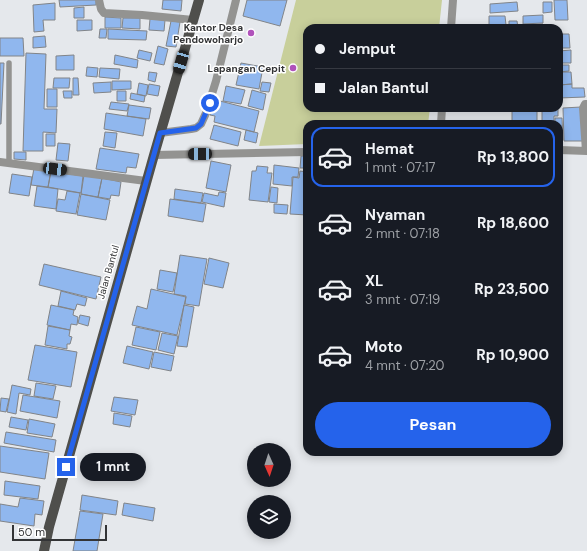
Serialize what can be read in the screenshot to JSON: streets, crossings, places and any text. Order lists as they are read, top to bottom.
{
  "streets": {
    "main road": ["Jalan Bantul"]
  },
  "places": ["Kantor Desa Pendowoharjo", "Lapangan Cepit"],
  "scale_bar": "50 m",
  "north": "bottom",
  "page": {
    "banner": ["Jemput", "Jalan Bantul"],
    "list": [
      {
        "name": "Hemat",
        "note": "1 mnt · 07:17",
        "value": "Rp 13,800"
      },
      {
        "name": "Nyaman",
        "note": "2 mnt · 07:18",
        "value": "Rp 18,600"
      },
      {
        "name": "XL",
        "note": "3 mnt · 07:19",
        "value": "Rp 23,500"
      },
      {
        "name": "Moto",
        "note": "4 mnt · 07:20",
        "value": "Rp 10,900"
      }
    ],
    "buttons": "Pesan",
    "bubble": "1 mnt",
    "scale": "50 m"
  }
}
